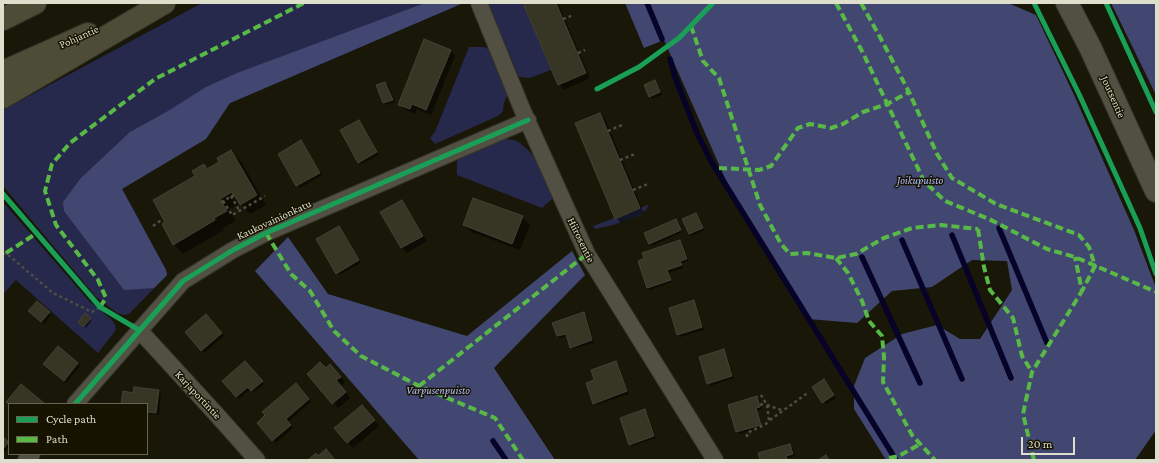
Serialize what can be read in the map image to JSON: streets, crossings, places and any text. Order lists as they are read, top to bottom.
{
  "streets": {
    "highway": ["Pohjantie"],
    "main road": ["Joutsentie"],
    "street": ["Kaukovainionkatu", "Hiirosentie", "Karjaportintie"]
  },
  "crossings": [
    ["Kaukovainionkatu", "Hiirosentie"],
    ["Kaukovainionkatu", "Karjaportintie"]
  ],
  "parks": ["Joikupuisto", "Varpusenpuisto"],
  "legend": ["Cycle path", "Path"],
  "scale_bar": "20 m"
}
